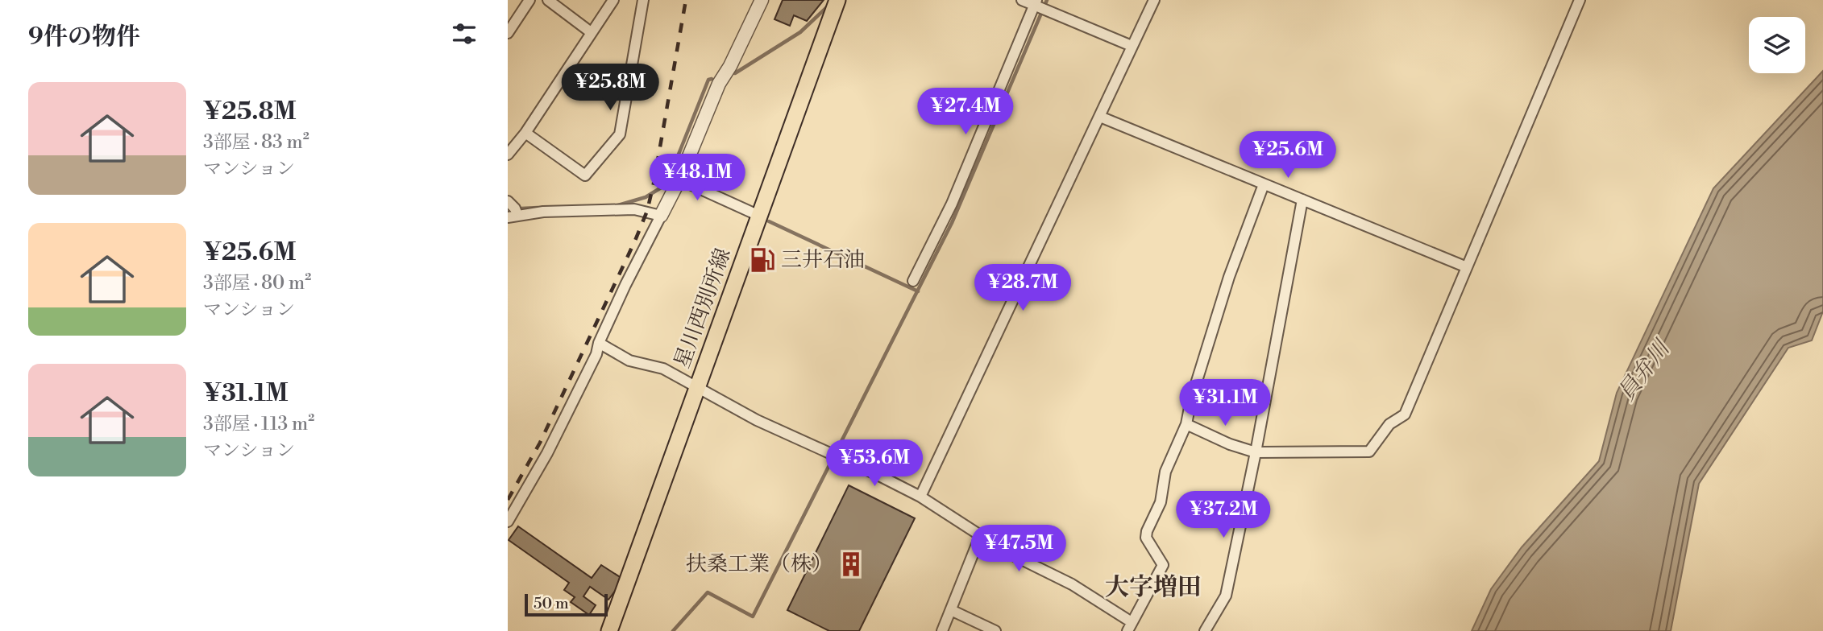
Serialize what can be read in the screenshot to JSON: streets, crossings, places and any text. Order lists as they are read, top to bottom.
{
  "streets": {
    "main road": ["星川西別所線"]
  },
  "districts": ["大字増田"],
  "water": ["員弁川"],
  "places": {
    "fuel station": ["三井石油"],
    "building": ["扶桑工業（株）"]
  },
  "scale_bar": "50 m",
  "page": {
    "heading": "9件の物件",
    "price": [
      "¥25.8M",
      "¥27.4M",
      "¥25.6M",
      "¥48.1M",
      "¥28.7M",
      "¥31.1M",
      "¥53.6M",
      "¥37.2M",
      "¥47.5M"
    ],
    "list": [
      {
        "name": "¥25.8M",
        "note": "3部屋 · 83 m² · マンション"
      },
      {
        "name": "¥25.6M",
        "note": "3部屋 · 80 m² · マンション"
      },
      {
        "name": "¥31.1M",
        "note": "3部屋 · 113 m² · マンション"
      }
    ],
    "scale": "50 m"
  }
}
